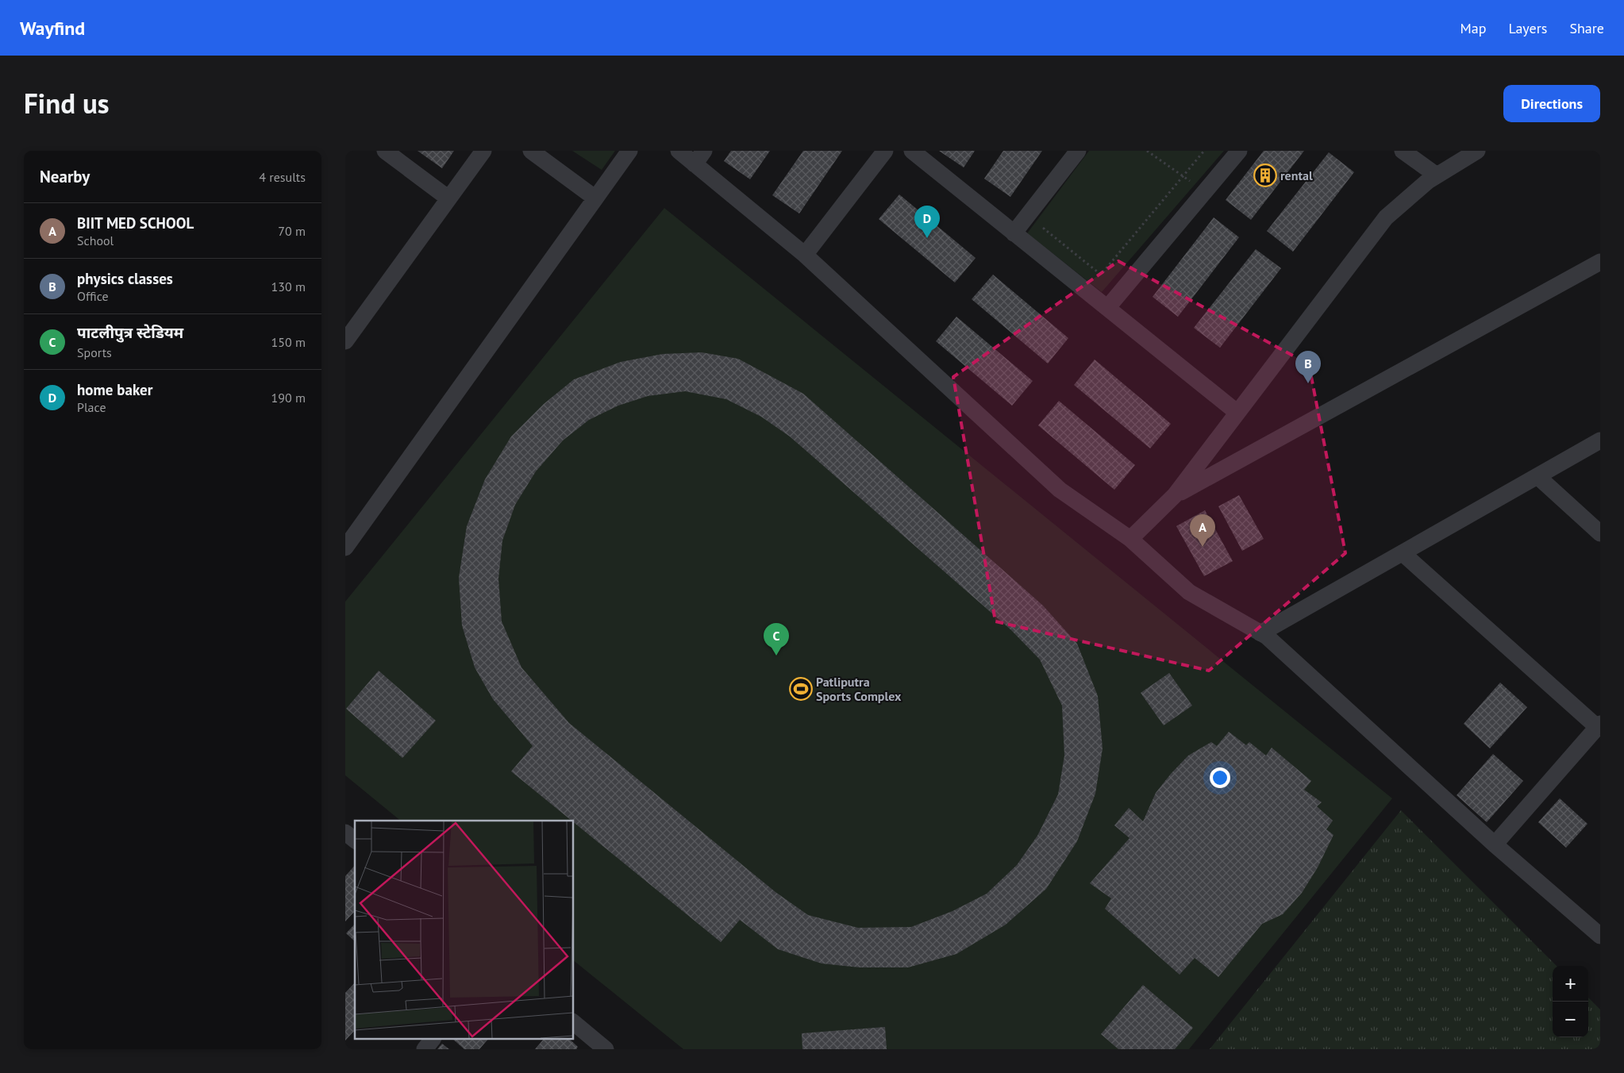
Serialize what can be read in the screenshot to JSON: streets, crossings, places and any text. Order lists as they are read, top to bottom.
{
  "places": {
    "building": ["rental"],
    "sports": ["Patliputra Sports Complex"]
  },
  "page": {
    "header": "Wayfind",
    "nav": ["Map", "Layers", "Share"],
    "title": "Find us",
    "buttons": "Directions",
    "heading": ["Nearby", "4 results"],
    "list": [
      {
        "mark": "A",
        "name": "BIIT MED SCHOOL",
        "note": "School",
        "value": "70 m"
      },
      {
        "mark": "B",
        "name": "physics classes",
        "note": "Office",
        "value": "130 m"
      },
      {
        "mark": "C",
        "name": "पाटलीपुत्र स्टेडियम",
        "note": "Sports",
        "value": "150 m"
      },
      {
        "mark": "D",
        "name": "home baker",
        "note": "Place",
        "value": "190 m"
      }
    ],
    "pins": [
      "D",
      "B",
      "A",
      "C"
    ],
    "map_buttons": ["+", "−"]
  }
}
